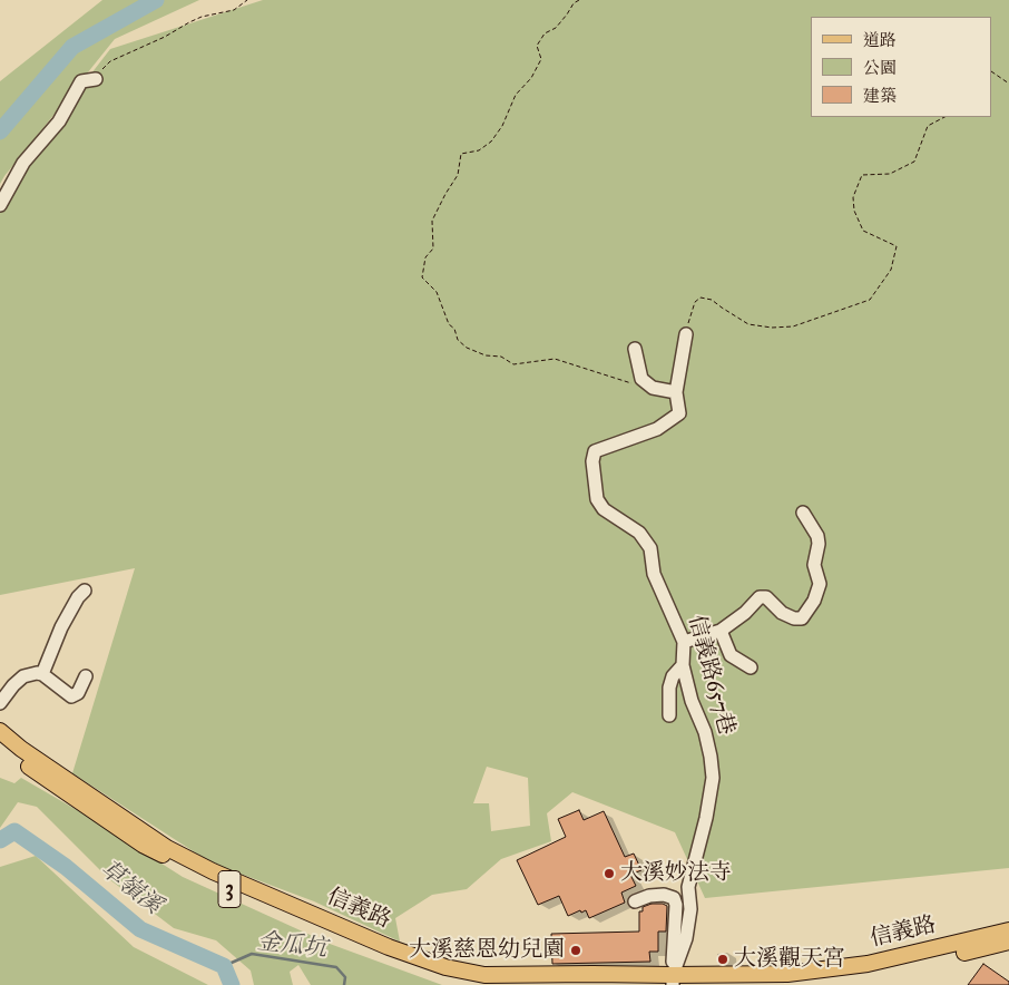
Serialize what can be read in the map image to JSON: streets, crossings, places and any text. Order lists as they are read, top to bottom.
{
  "streets": {
    "main road": ["3", "信義路"],
    "street": ["信義路657巷"]
  },
  "crossings": [
    ["信義路657巷", "信義路"]
  ],
  "water": ["草嶺溪", "金瓜坑"],
  "places": ["大溪妙法寺", "大溪慈恩幼兒園", "大溪觀天宮"],
  "legend": ["道路", "公園", "建築"]
}
